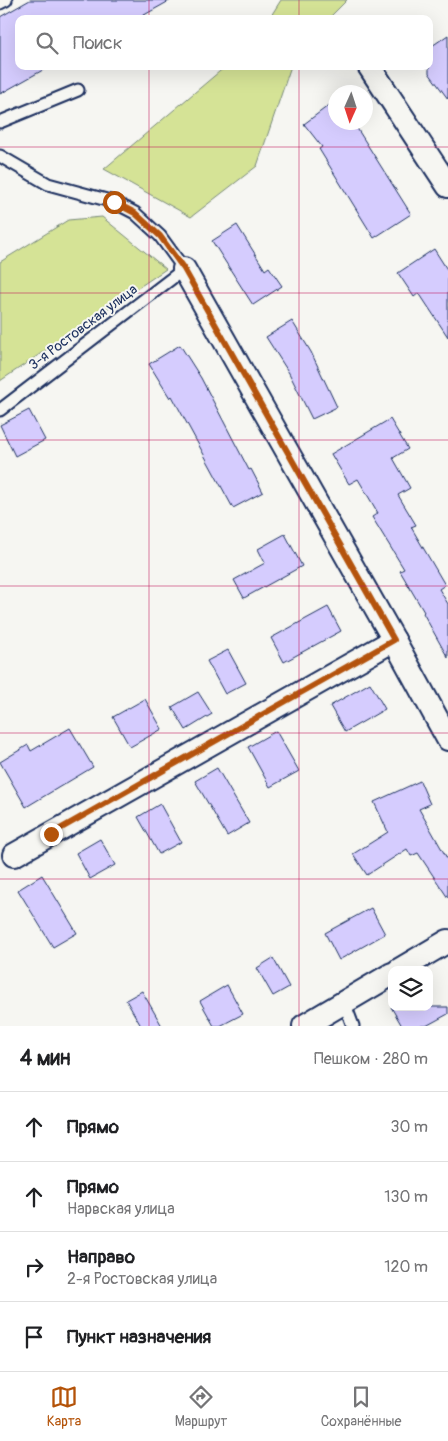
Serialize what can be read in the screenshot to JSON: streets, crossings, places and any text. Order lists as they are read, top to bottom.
{
  "streets": {
    "lane": ["3-я Ростовская улица"]
  },
  "north": "bottom",
  "page": {
    "search": "Поиск",
    "heading": ["4 мин", "Пешком · 280 m"],
    "list": [
      ["Прямо", "30 m"],
      ["Прямо", "Нарвская улица", "130 m"],
      ["Направо", "2-я Ростовская улица", "120 m"],
      "Пункт назначения"
    ],
    "nav": ["Карта", "Маршрут", "Сохранённые"]
  }
}
